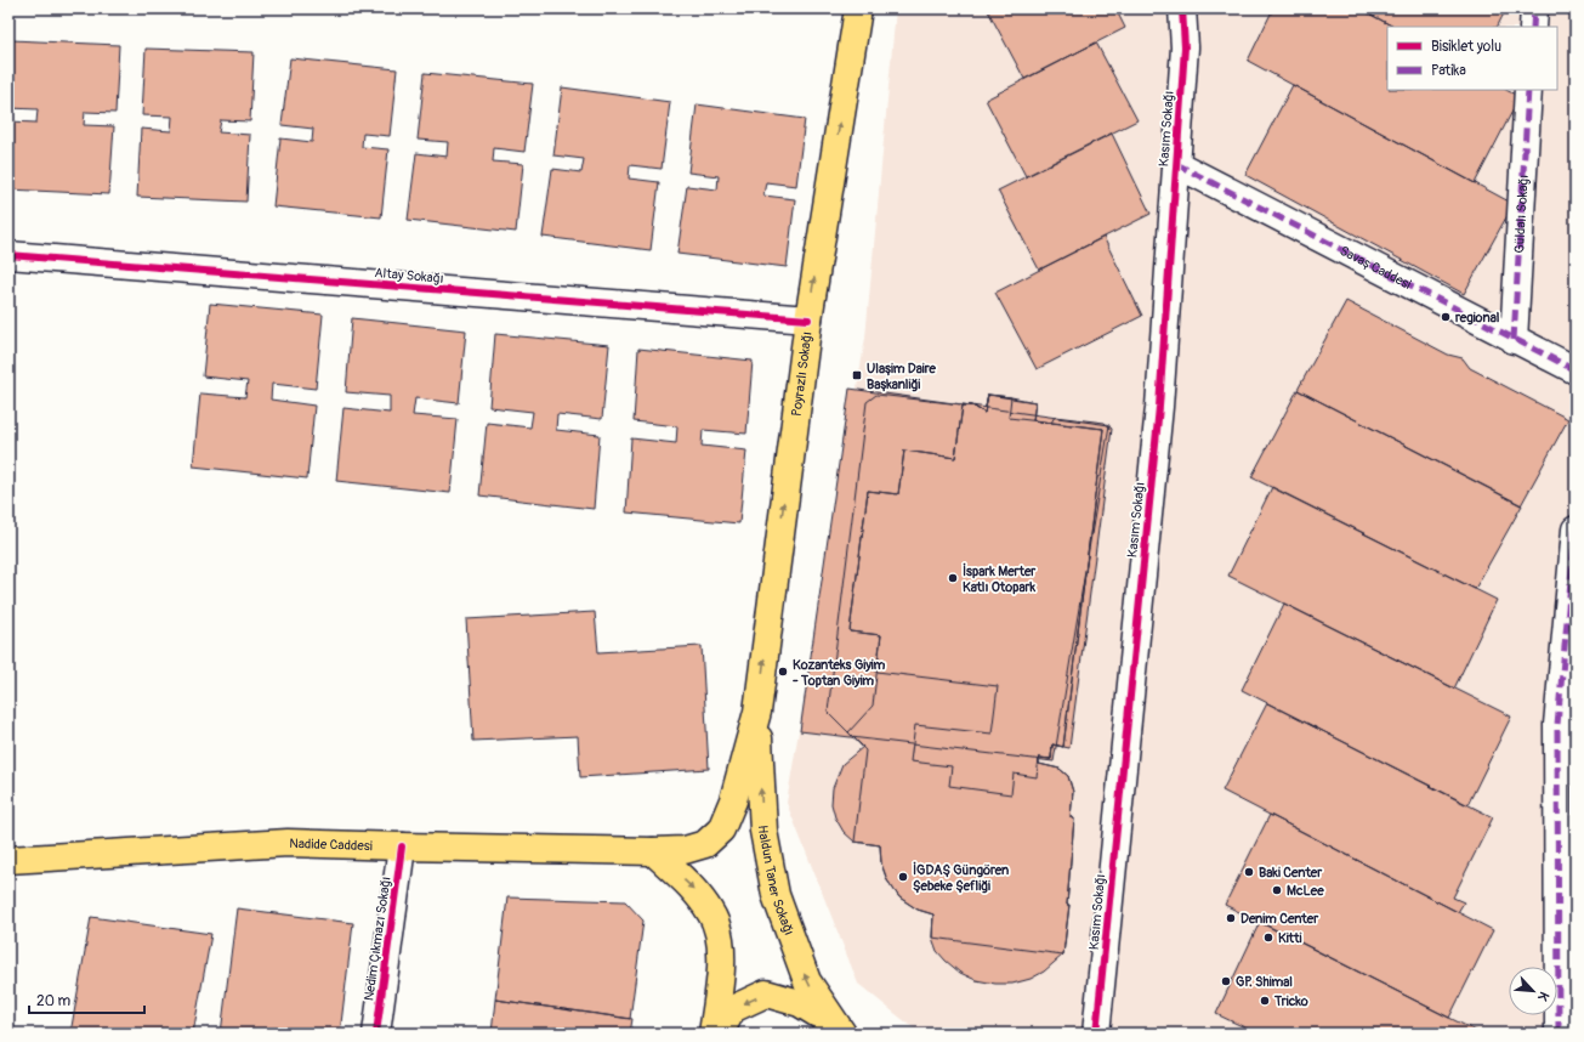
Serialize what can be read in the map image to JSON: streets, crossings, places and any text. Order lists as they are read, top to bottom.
{
  "streets": {
    "main road": ["Poyrazlı Sokağı", "Nadide Caddesi", "Haldun Taner Sokağı"],
    "street": [
      "Kasım Sokağı",
      "Güldalı Sokağı",
      "Savaş Caddesi",
      "Altay Sokağı",
      "Nedim Çıkmazı Sokağı"
    ]
  },
  "crossings": [
    ["Kasım Sokağı", "Savaş Caddesi"],
    ["Güldalı Sokağı", "Savaş Caddesi"],
    ["Altay Sokağı", "Poyrazlı Sokağı"],
    ["Poyrazlı Sokağı", "Nadide Caddesi"],
    ["Poyrazlı Sokağı", "Haldun Taner Sokağı"],
    ["Nadide Caddesi", "Haldun Taner Sokağı"],
    ["Nadide Caddesi", "Nedim Çıkmazı Sokağı"]
  ],
  "one_way": ["Poyrazlı Sokağı"],
  "places": {
    "other": [
      "regional",
      "İspark Merter Katlı Otopark",
      "Kozanteks Giyim - Toptan Giyim",
      "Baki Center",
      "İGDAŞ Güngören Şebeke Şefliği",
      "McLee",
      "Denim Center",
      "Kitti",
      "GP. Shimal",
      "Tricko"
    ],
    "transit": ["Ulaşim Daire Başkanliği"]
  },
  "legend": ["Bisiklet yolu", "Patika"],
  "scale_bar": "20 m",
  "north": "bottom right"
}
